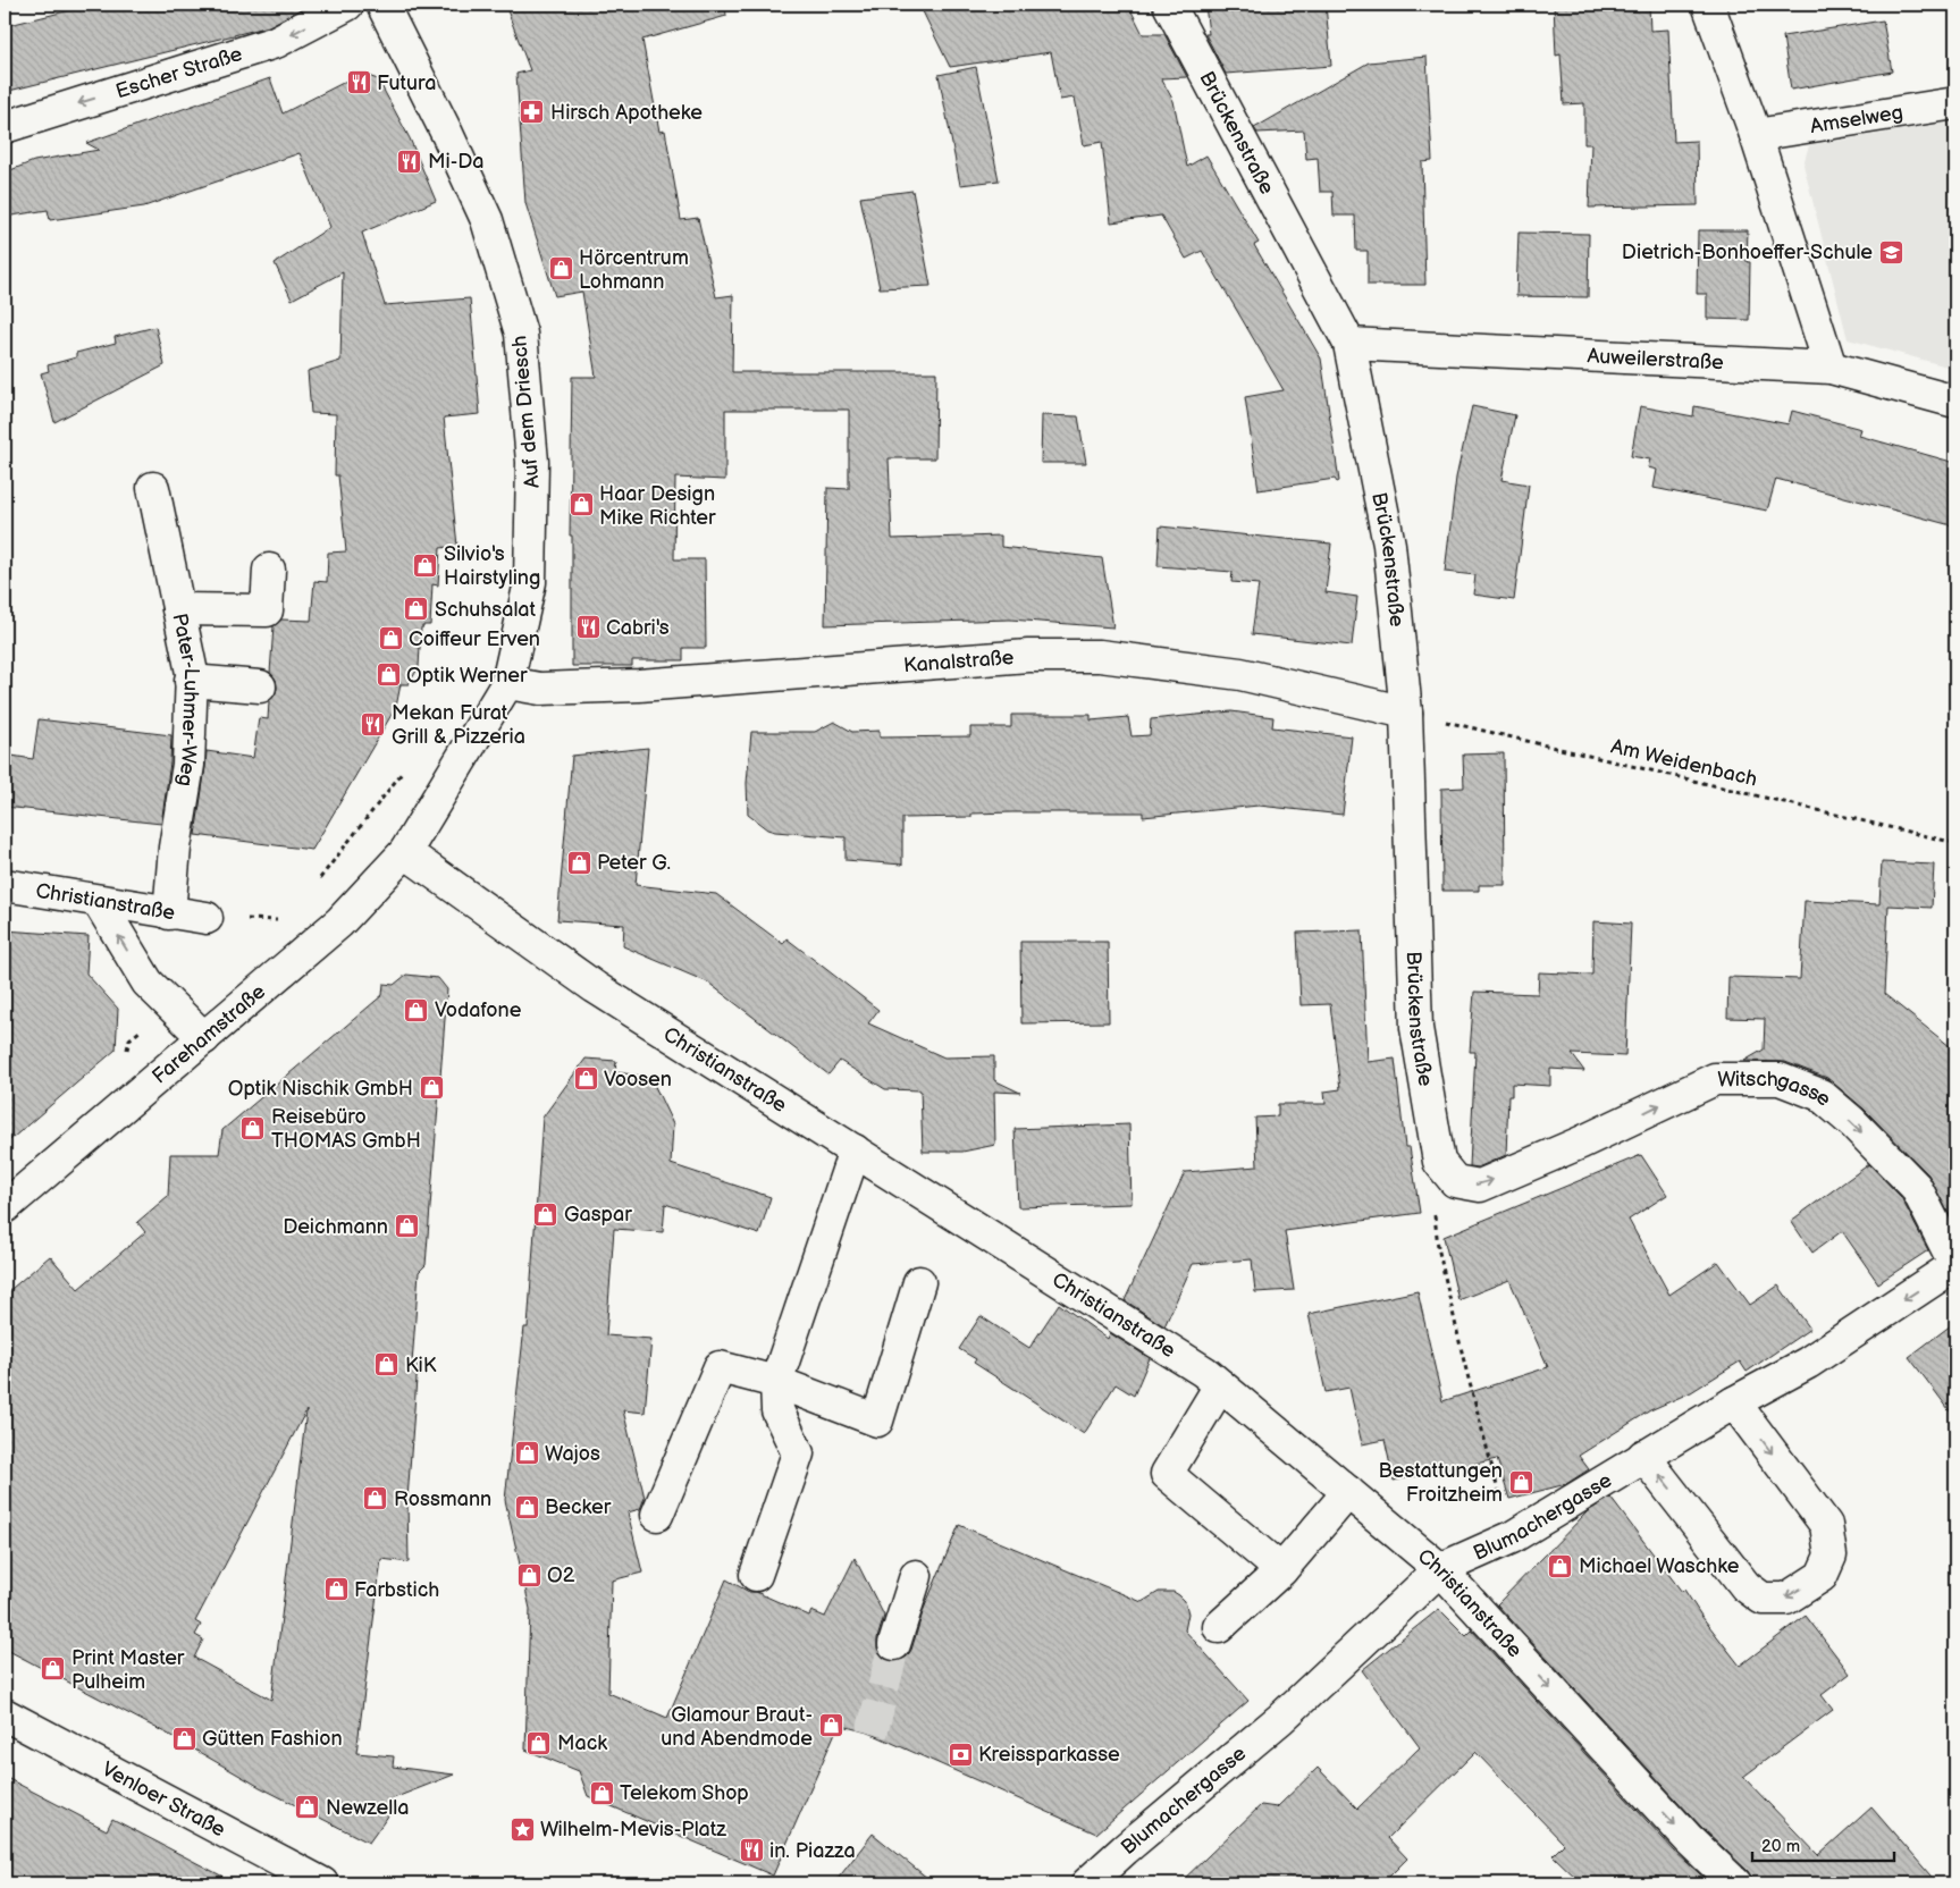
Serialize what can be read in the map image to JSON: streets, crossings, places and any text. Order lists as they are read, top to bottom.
{
  "streets": {
    "street": [
      "Escher Straße",
      "Amselweg",
      "Brückenstraße",
      "Auweilerstraße",
      "Auf dem Driesch",
      "Kanalstraße",
      "Pater-Luhmer-Weg",
      "Christianstraße",
      "Farehamstraße",
      "Witschgasse",
      "Blumachergasse",
      "Venloer Straße"
    ],
    "path": ["Am Weidenbach"]
  },
  "crossings": [
    ["Brückenstraße", "Auweilerstraße"],
    ["Brückenstraße", "Kanalstraße"],
    ["Brückenstraße", "Am Weidenbach"],
    ["Brückenstraße", "Witschgasse"],
    ["Auf dem Driesch", "Kanalstraße"],
    ["Auf dem Driesch", "Christianstraße"],
    ["Auf dem Driesch", "Farehamstraße"],
    ["Kanalstraße", "Am Weidenbach"],
    ["Pater-Luhmer-Weg", "Christianstraße"],
    ["Christianstraße", "Farehamstraße"],
    ["Christianstraße", "Blumachergasse"],
    ["Witschgasse", "Blumachergasse"]
  ],
  "one_way": ["Escher Straße", "Witschgasse"],
  "places": {
    "restaurant": [
      "Futura",
      "Mi-Da",
      "Cabri's",
      "Mekan Furat Grill & Pizzeria",
      "in. Piazza"
    ],
    "pharmacy": ["Hirsch Apotheke"],
    "school or university": ["Dietrich-Bonhoeffer-Schule"],
    "shop": [
      "Hörcentrum Lohmann",
      "Haar Design Mike Richter",
      "Silvio's Hairstyling",
      "Schuhsalat",
      "Coiffeur Erven",
      "Optik Werner",
      "Peter G.",
      "Vodafone",
      "Voosen",
      "Optik Nischik GmbH",
      "Reisebüro THOMAS GmbH",
      "Gaspar",
      "Deichmann",
      "KiK",
      "Wajos",
      "Bestattungen Froitzheim",
      "Rossmann",
      "Becker",
      "Michael Waschke",
      "O2",
      "Farbstich",
      "Print Master Pulheim",
      "Glamour Braut- und Abendmode",
      "Gütten Fashion",
      "Mack",
      "Telekom Shop",
      "Newzella"
    ],
    "bank": ["Kreissparkasse"],
    "place": ["Wilhelm-Mevis-Platz"]
  },
  "scale_bar": "20 m"
}
